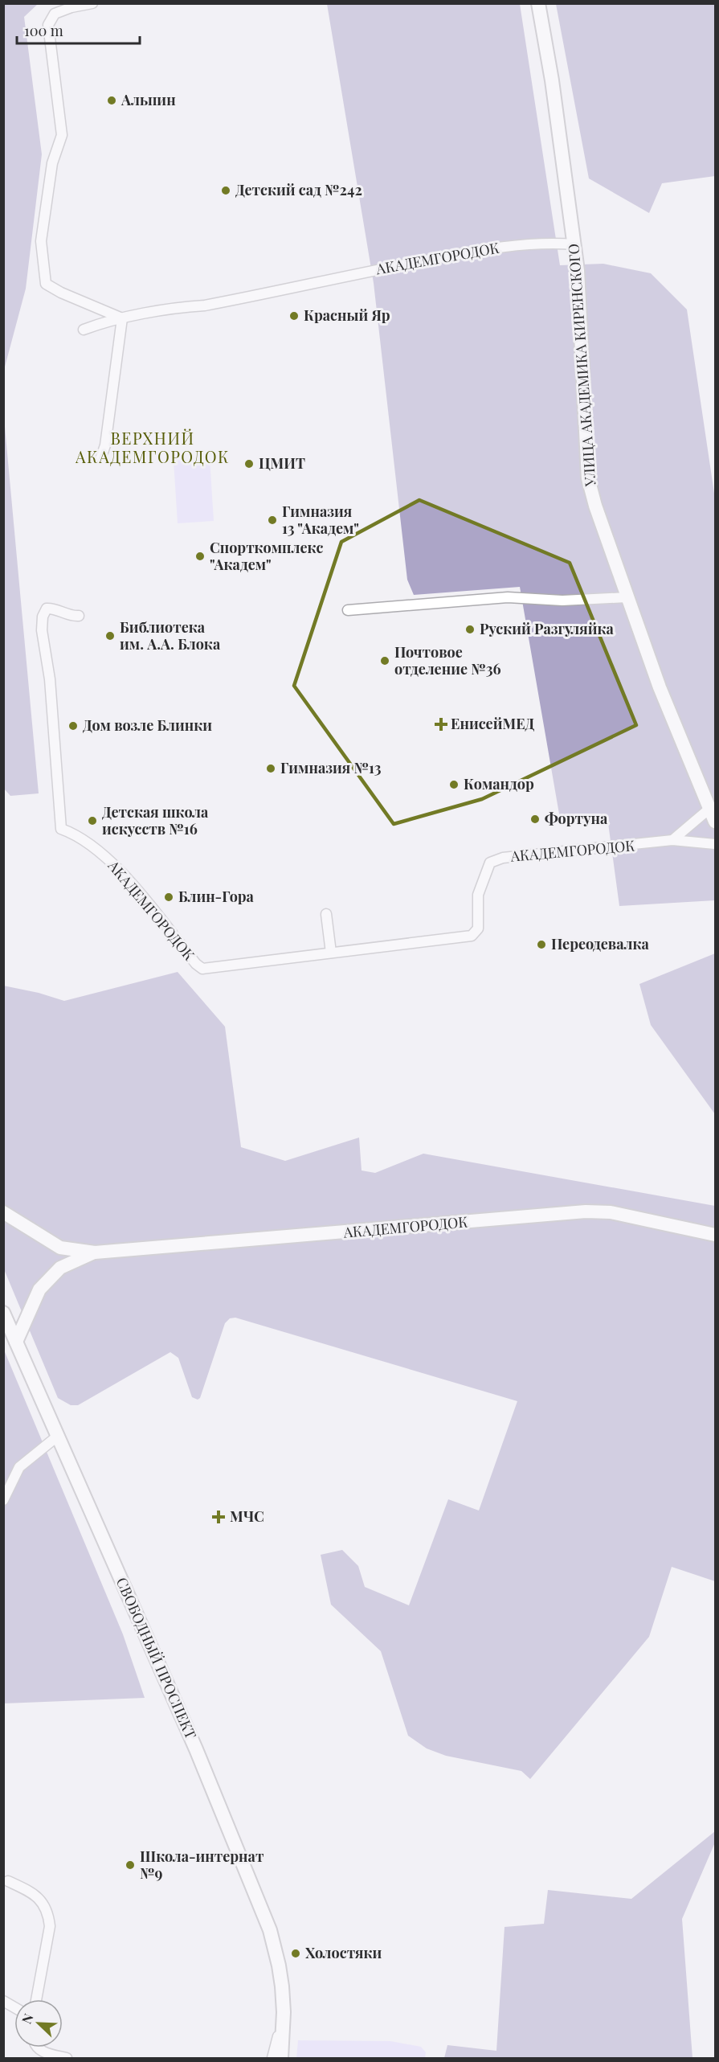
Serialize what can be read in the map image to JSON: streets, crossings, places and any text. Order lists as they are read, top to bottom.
{
  "streets": {
    "main road": ["АКАДЕМГОРОДОК", "УЛИЦА АКАДЕМИКА КИРЕНСКОГО", "СВОБОДНЫЙ ПРОСПЕКТ"]
  },
  "crossings": [
    ["АКАДЕМГОРОДОК", "УЛИЦА АКАДЕМИКА КИРЕНСКОГО"]
  ],
  "districts": ["ВЕРХНИЙ АКАДЕМГОРОДОК"],
  "places": {
    "other": [
      "Альпин",
      "Детский сад №242",
      "Красный Яр",
      "ЦМИТ",
      "Гимназия 13 \"Академ\"",
      "Спорткомплекс \"Академ\"",
      "Руский Разгуляйка",
      "Библиотека им. А.А. Блока",
      "Почтовое отделение №36",
      "Дом возле Блинки",
      "Гимназия №13",
      "Командор",
      "Фортуна",
      "Детская школа искусств №16",
      "Блин-Гора",
      "Переодевалка",
      "Школа-интернат №9",
      "Холостяки"
    ],
    "health": ["ЕнисейМЕД", "МЧС"]
  },
  "scale_bar": "100 m",
  "north": "top left"
}
